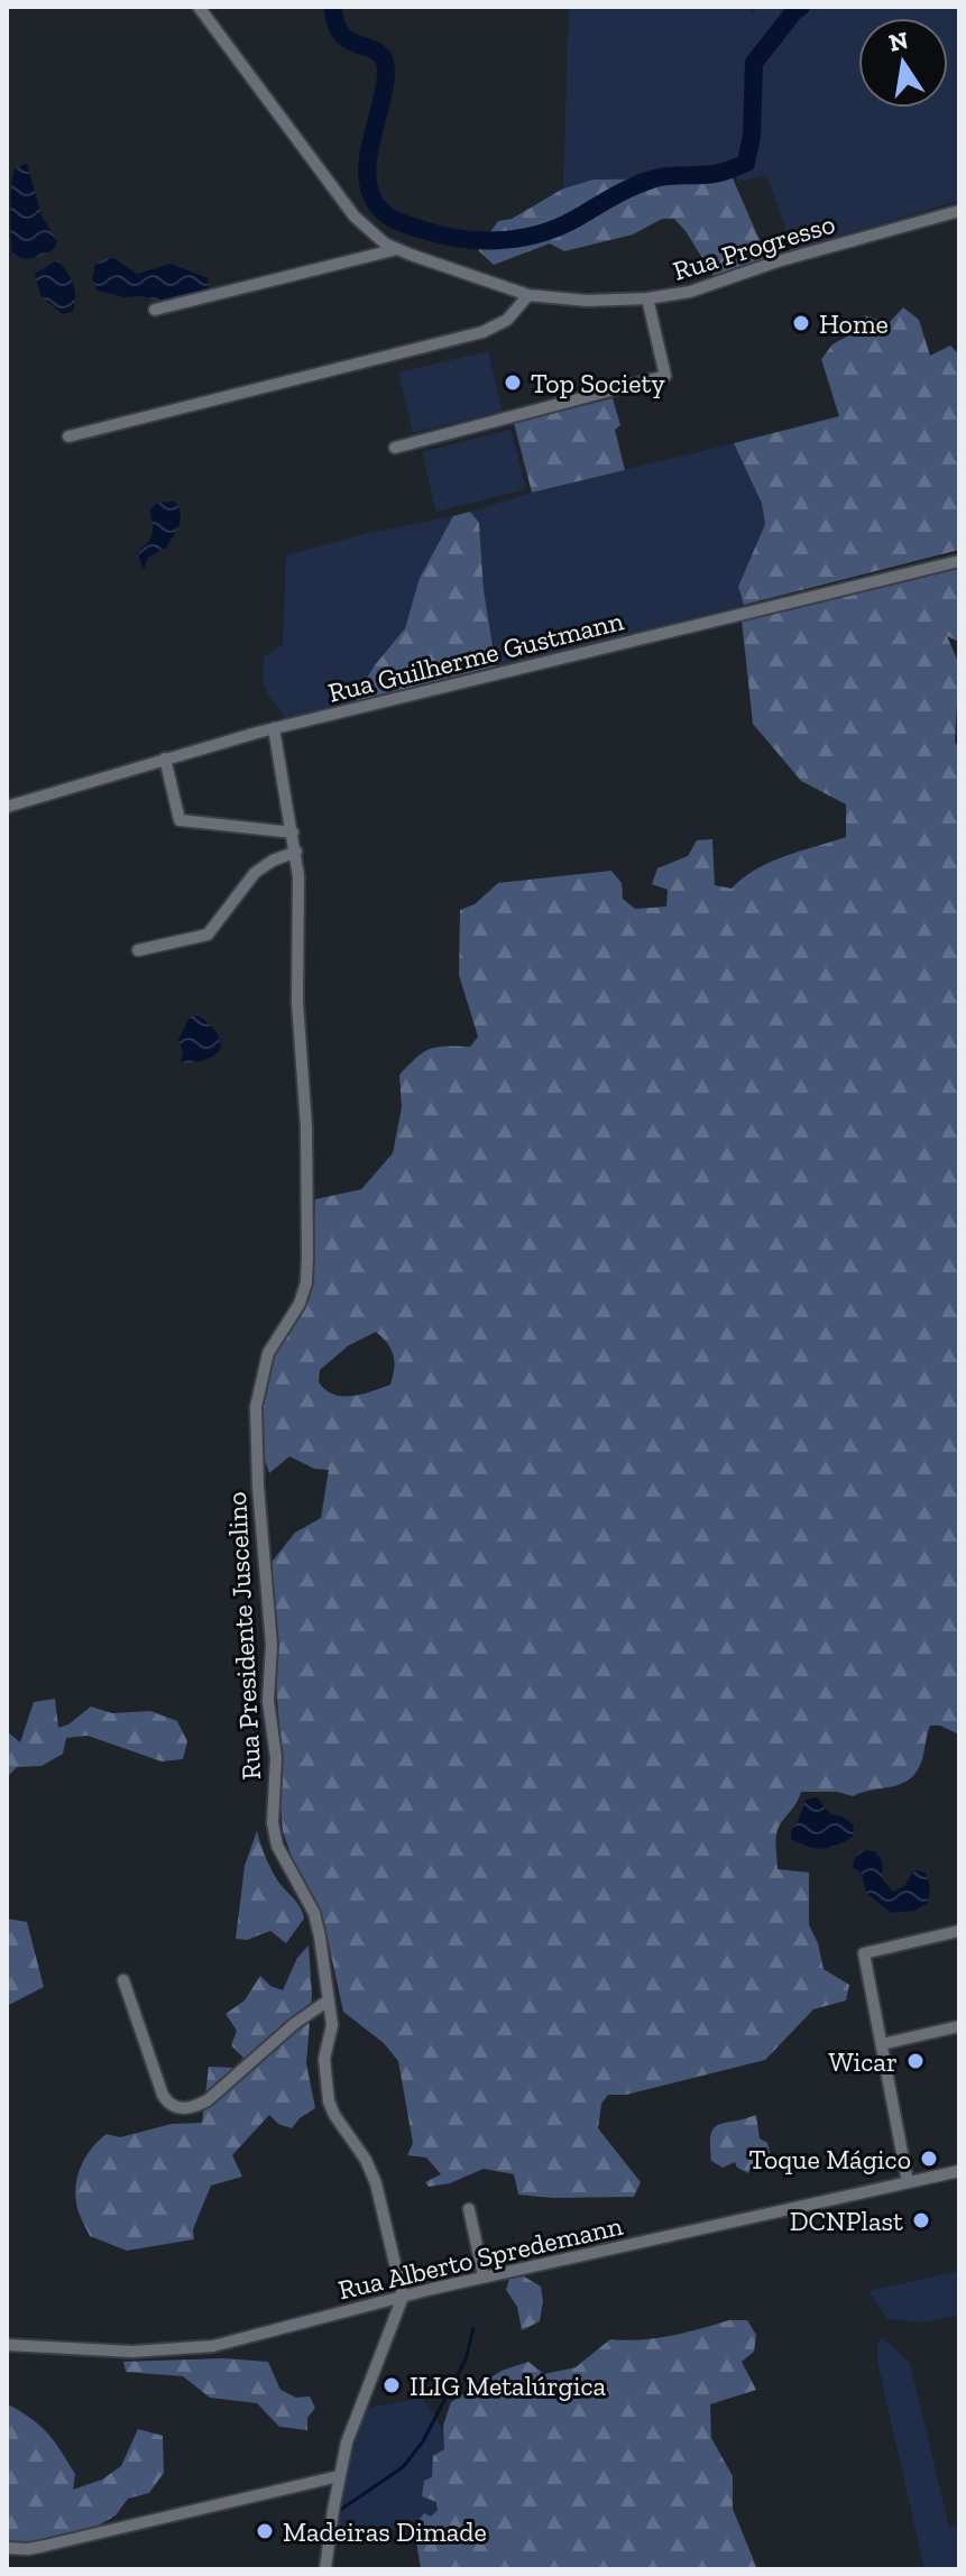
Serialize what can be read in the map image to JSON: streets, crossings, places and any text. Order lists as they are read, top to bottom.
{
  "streets": {
    "street": [
      "Rua Progresso",
      "Rua Guilherme Gustmann",
      "Rua Presidente Juscelino",
      "Rua Alberto Spredemann"
    ]
  },
  "crossings": [
    ["Rua Guilherme Gustmann", "Rua Presidente Juscelino"],
    ["Rua Presidente Juscelino", "Rua Alberto Spredemann"]
  ],
  "places": [
    "Home",
    "Top Society",
    "Wicar",
    "Toque Mágico",
    "DCNPlast",
    "ILIG Metalúrgica",
    "Madeiras Dimade"
  ],
  "north": "top"
}
